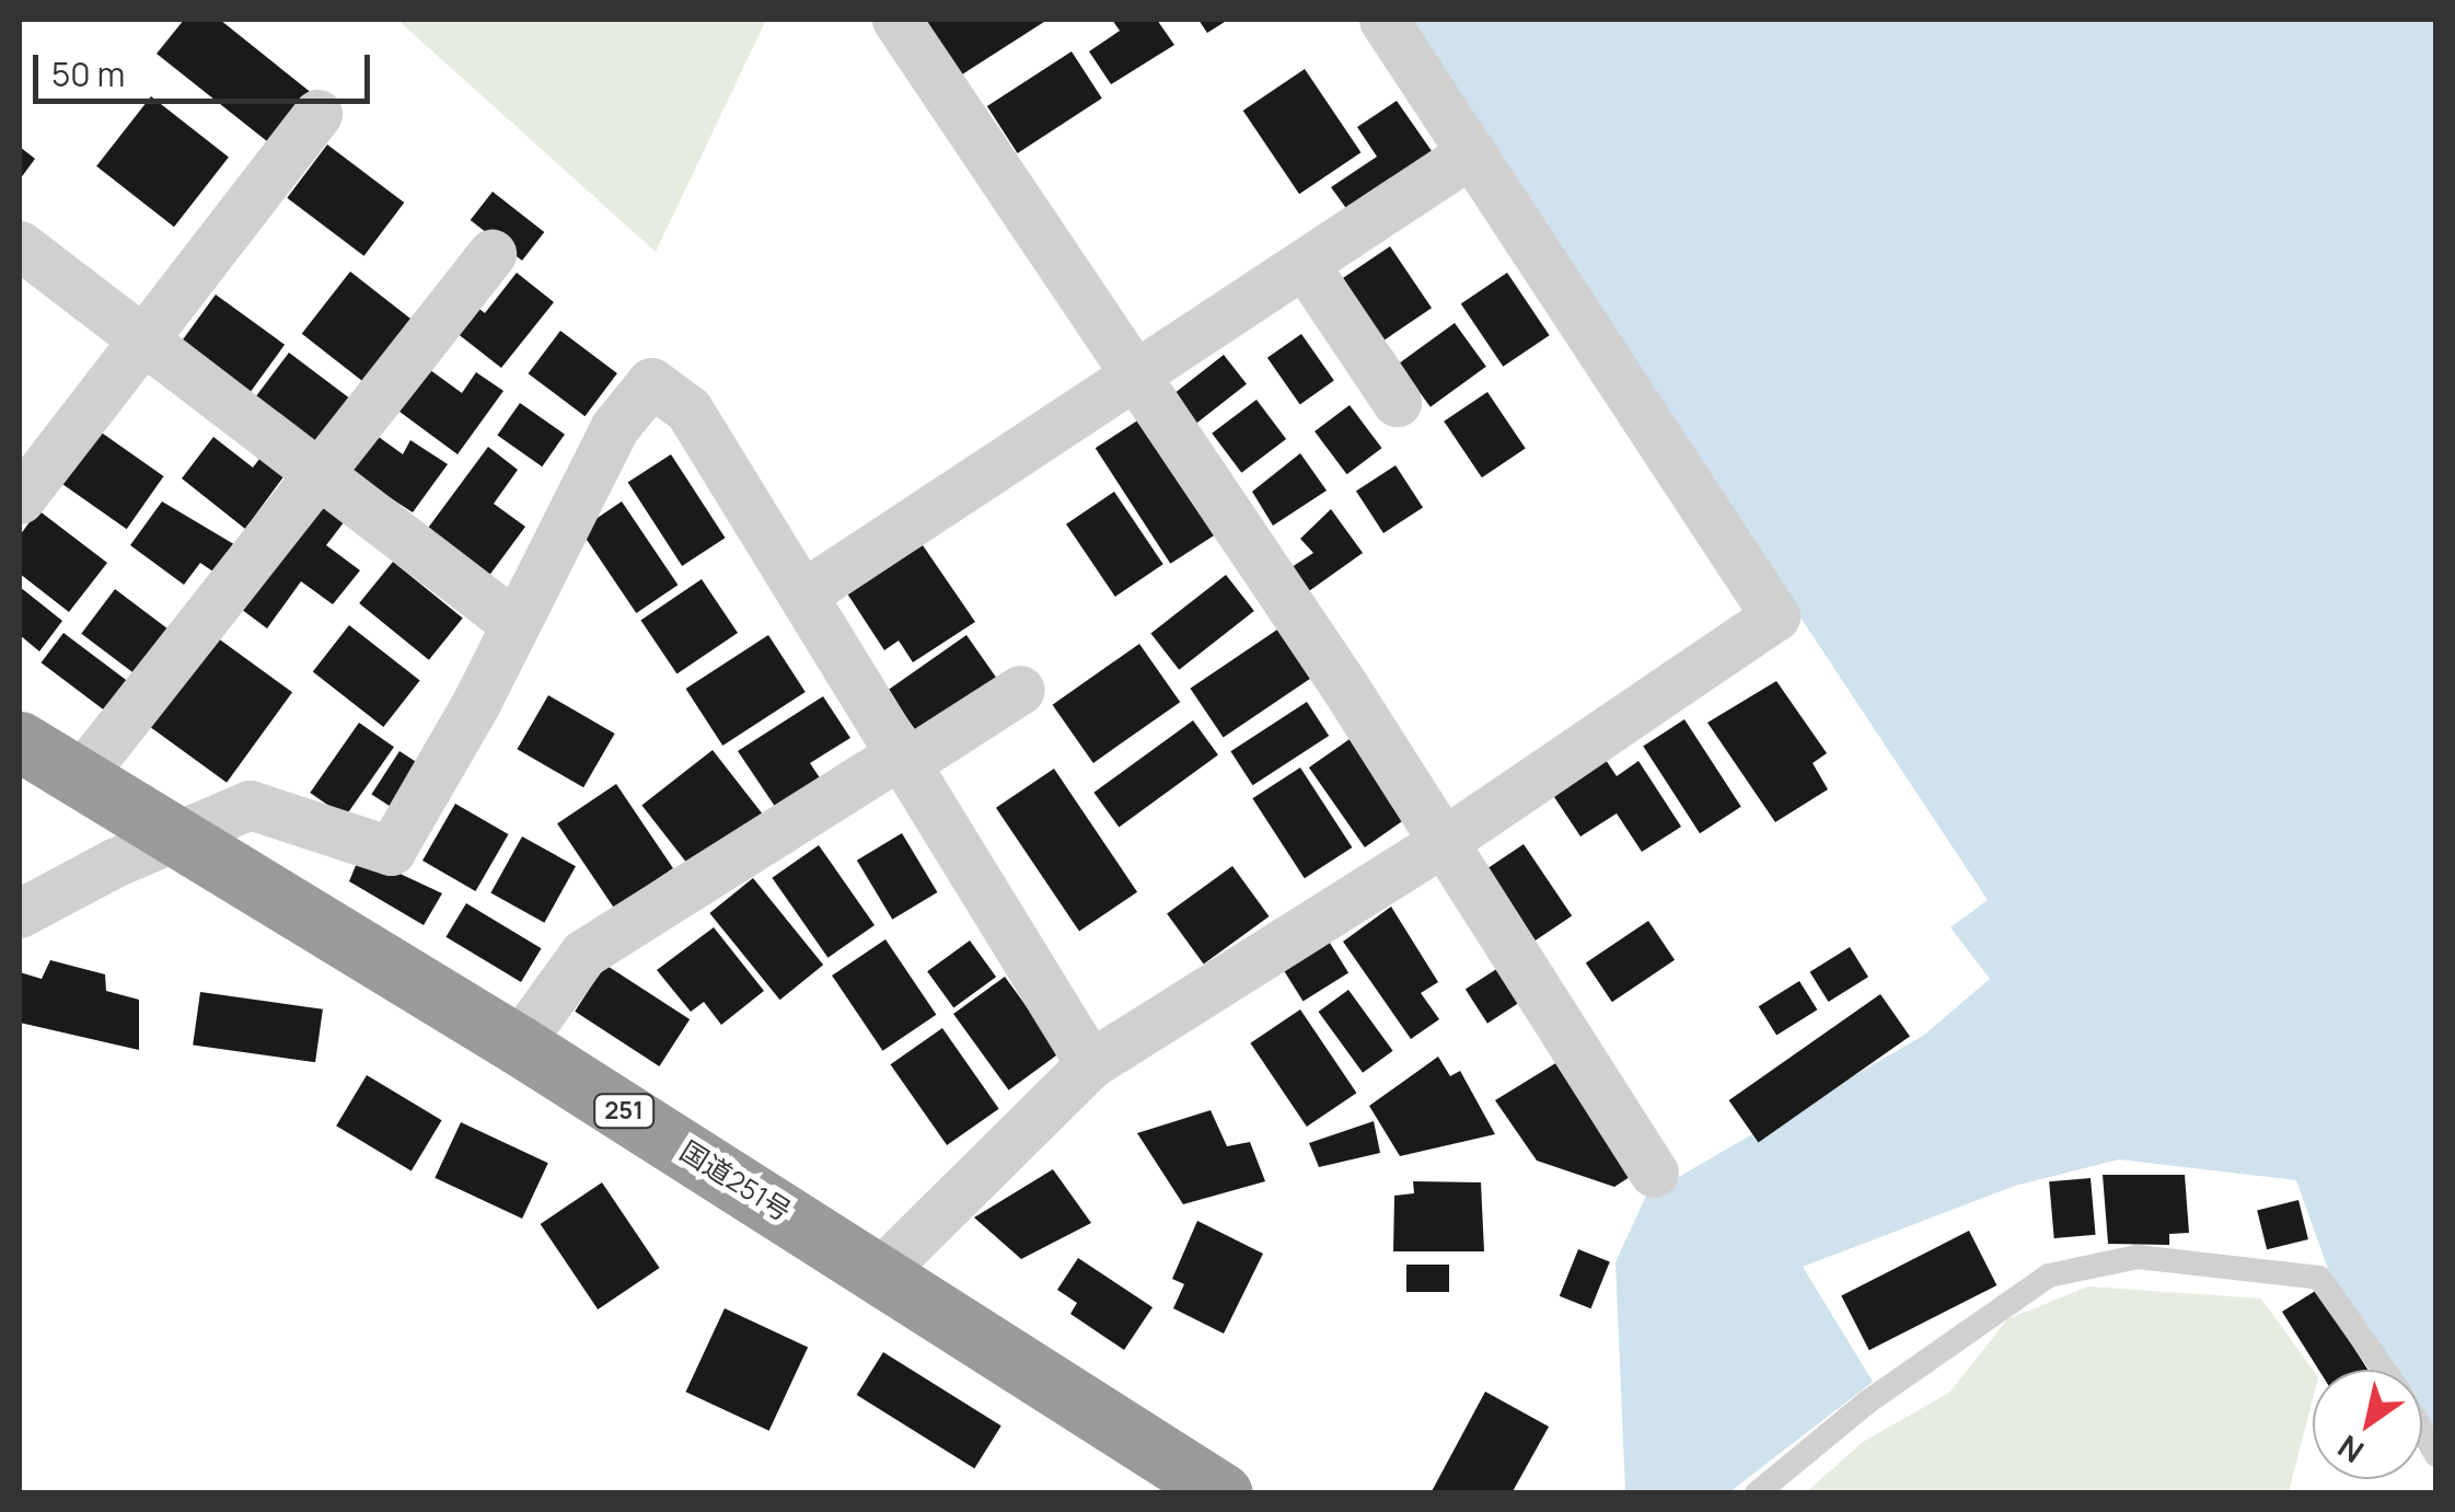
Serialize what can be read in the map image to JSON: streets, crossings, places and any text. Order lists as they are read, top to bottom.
{
  "streets": {
    "highway": ["251", "国道251号"]
  },
  "scale_bar": "50 m",
  "north": "bottom left"
}
